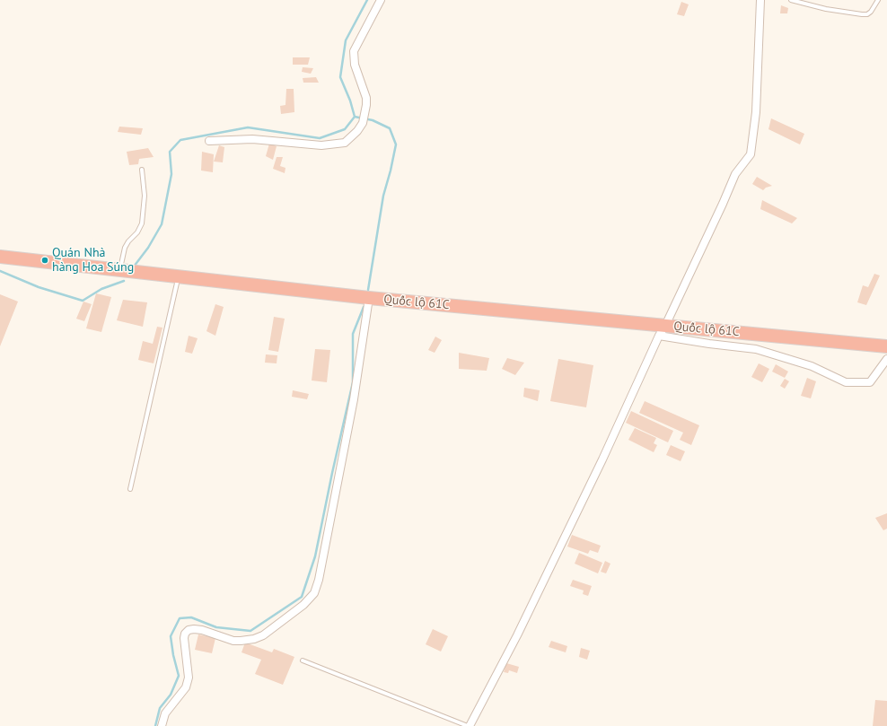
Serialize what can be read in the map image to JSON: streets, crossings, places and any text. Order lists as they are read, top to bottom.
{
  "streets": {
    "highway": ["Quốc lộ 61C"]
  },
  "places": ["Quán Nhà hàng Hoa Súng"]
}
